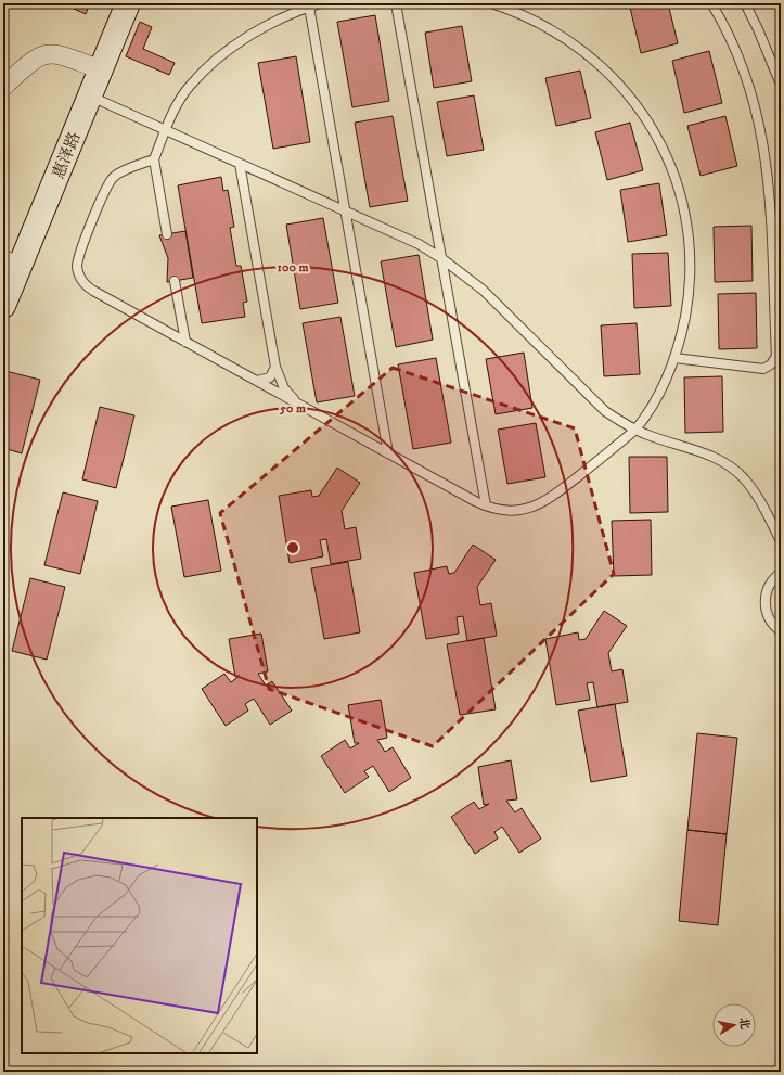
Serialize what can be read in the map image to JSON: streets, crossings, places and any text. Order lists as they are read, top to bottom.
{
  "streets": {
    "street": ["惠泽路"]
  },
  "north": "right",
  "rings": ["100 m", "50 m"]
}
